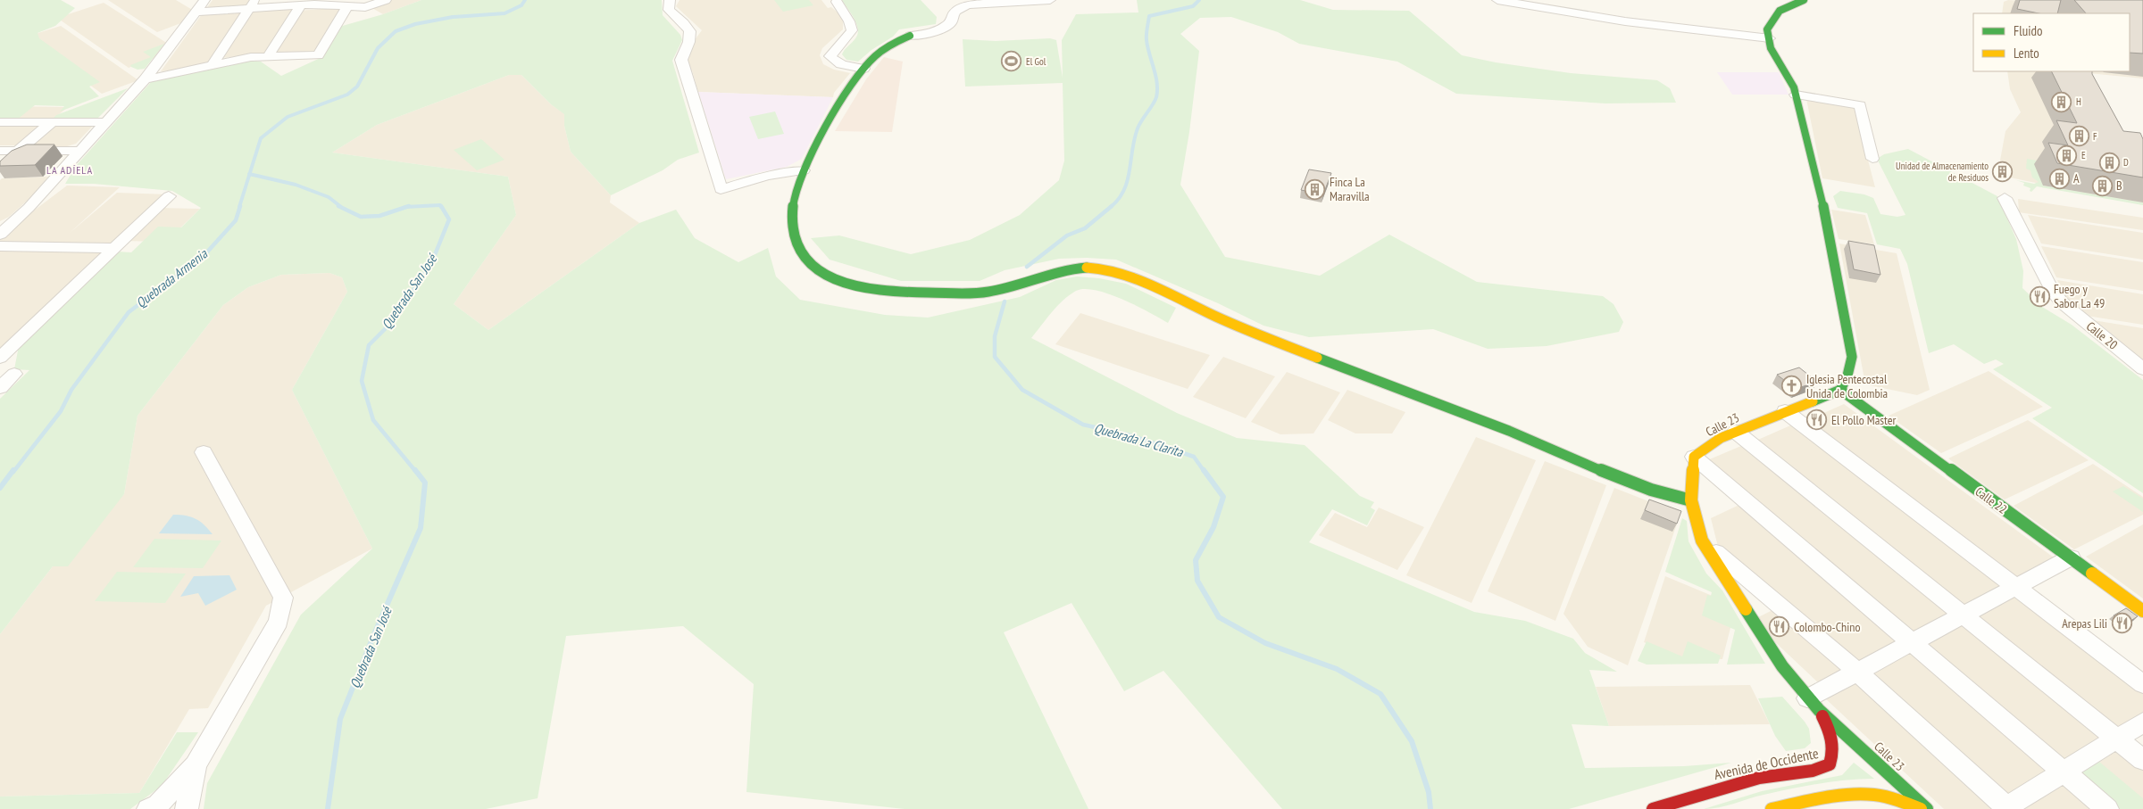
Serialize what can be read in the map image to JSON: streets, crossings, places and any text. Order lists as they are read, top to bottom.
{
  "streets": {
    "street": [
      "Calle 20",
      "Calle 23",
      "Calle 22",
      "Avenida de Occidente"
    ]
  },
  "crossings": [
    ["Calle 23", "Calle 22"],
    ["Calle 23", "Avenida de Occidente"]
  ],
  "districts": ["LA ADÍELA"],
  "water": ["Quebrada Armenia", "Quebrada San José", "Quebrada La Clarita"],
  "places": {
    "sports": ["El Gol"],
    "building": [
      "H",
      "F",
      "E",
      "D",
      "Unidad de Almacenamiento de Residuos",
      "A",
      "B",
      "Finca La Maravilla"
    ],
    "restaurant": [
      "Fuego y Sabor La 49",
      "El Pollo Master",
      "Arepas Lili",
      "Colombo-Chino"
    ],
    "church": ["Iglesia Pentecostal Unida de Colombia"]
  },
  "legend": ["Fluido", "Lento"]
}
